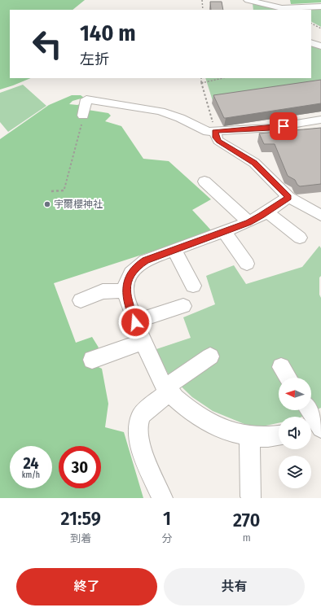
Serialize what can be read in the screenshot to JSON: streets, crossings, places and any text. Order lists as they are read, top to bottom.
{
  "places": ["宇爾櫻神社"],
  "north": "left",
  "page": {
    "turn": ["140 m", "左折"],
    "speed": "24 km/h",
    "limit": "30",
    "eta": [
      "21:59",
      "到着",
      "1",
      "分",
      "270",
      "m"
    ],
    "buttons": ["終了", "共有"]
  }
}
